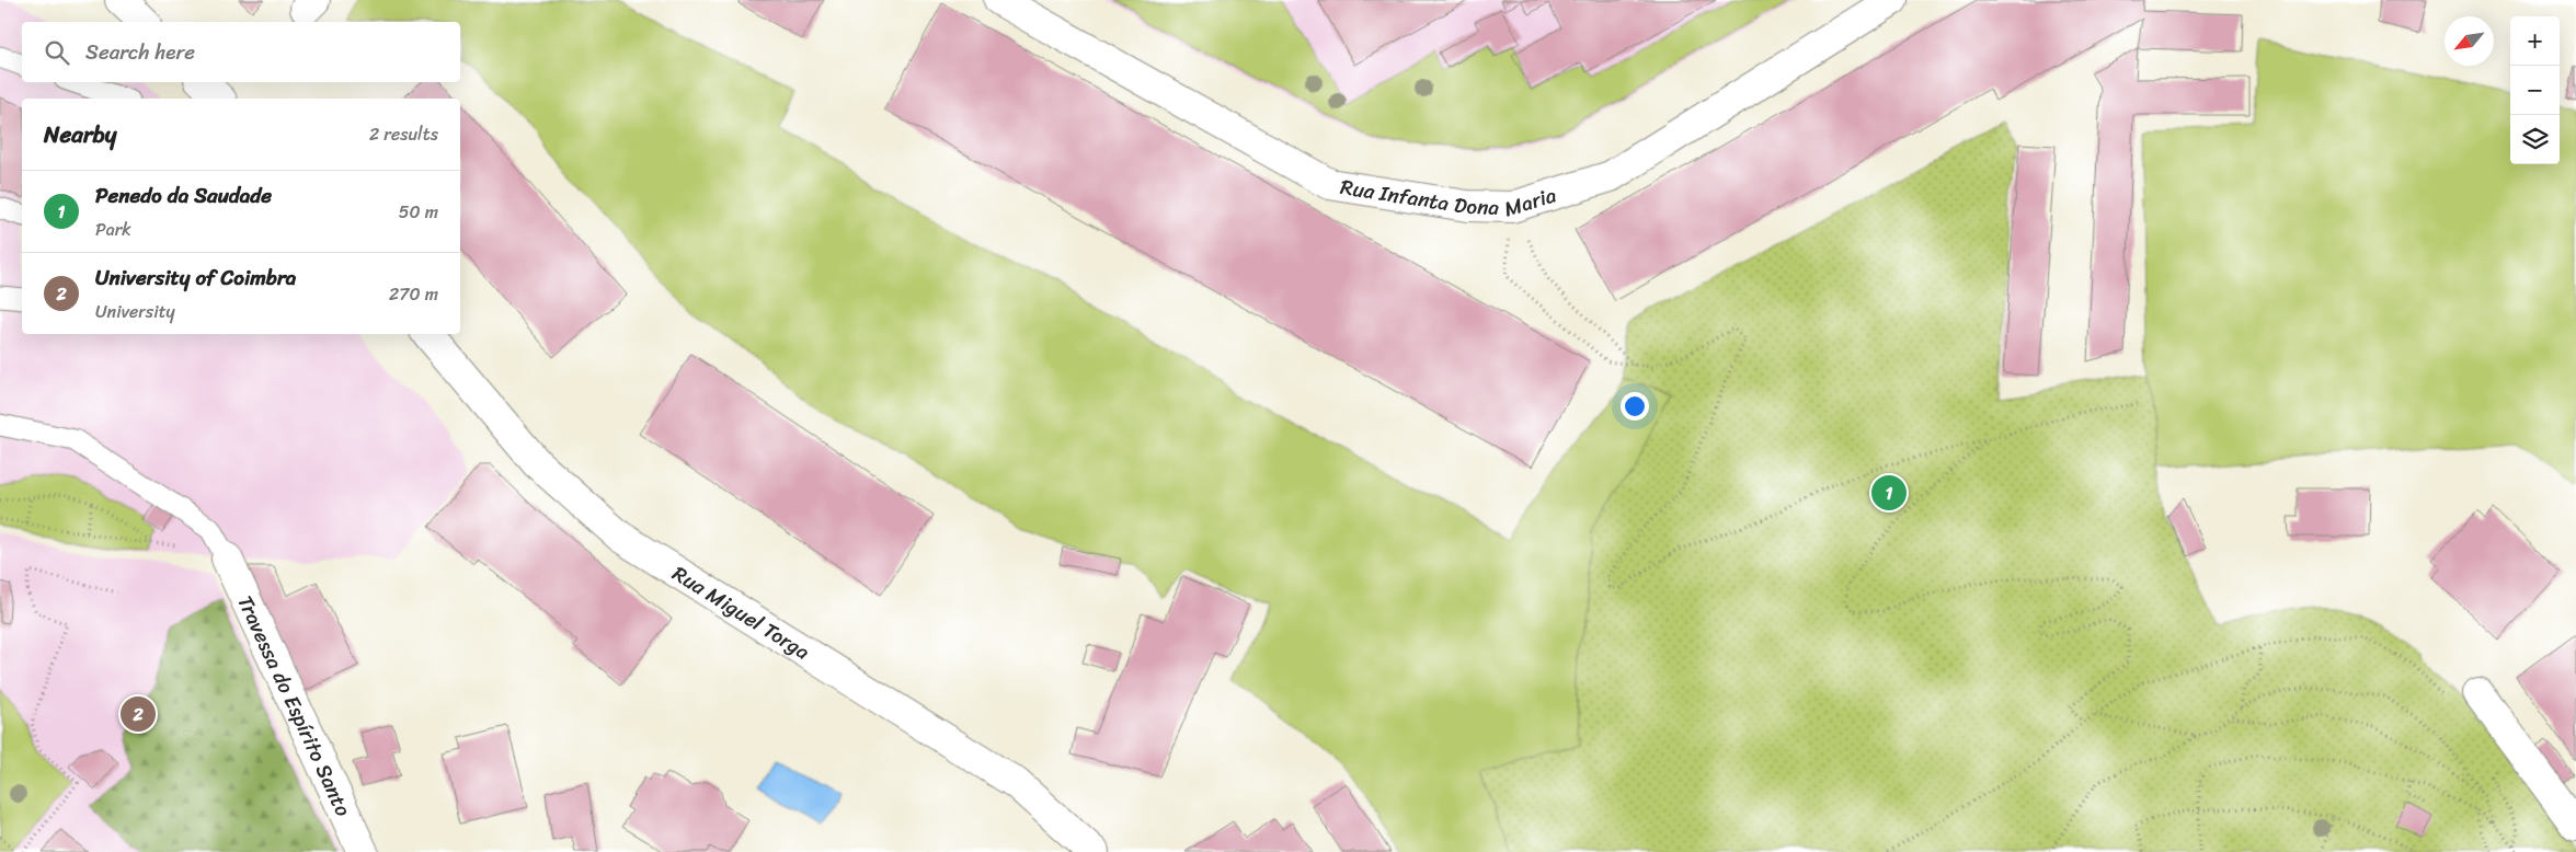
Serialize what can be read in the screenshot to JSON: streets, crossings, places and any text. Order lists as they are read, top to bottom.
{
  "streets": {
    "street": ["Rua Infanta Dona Maria", "Rua Miguel Torga", "Travessa do Espírito Santo"]
  },
  "north": "bottom left",
  "page": {
    "map_buttons": ["+", "−"],
    "search": "Search here",
    "heading": ["Nearby", "2 results"],
    "list": [
      {
        "mark": "1",
        "name": "Penedo da Saudade",
        "note": "Park",
        "value": "50 m"
      },
      {
        "mark": "2",
        "name": "University of Coimbra",
        "note": "University",
        "value": "270 m"
      }
    ],
    "pins": ["1", "2"]
  }
}
